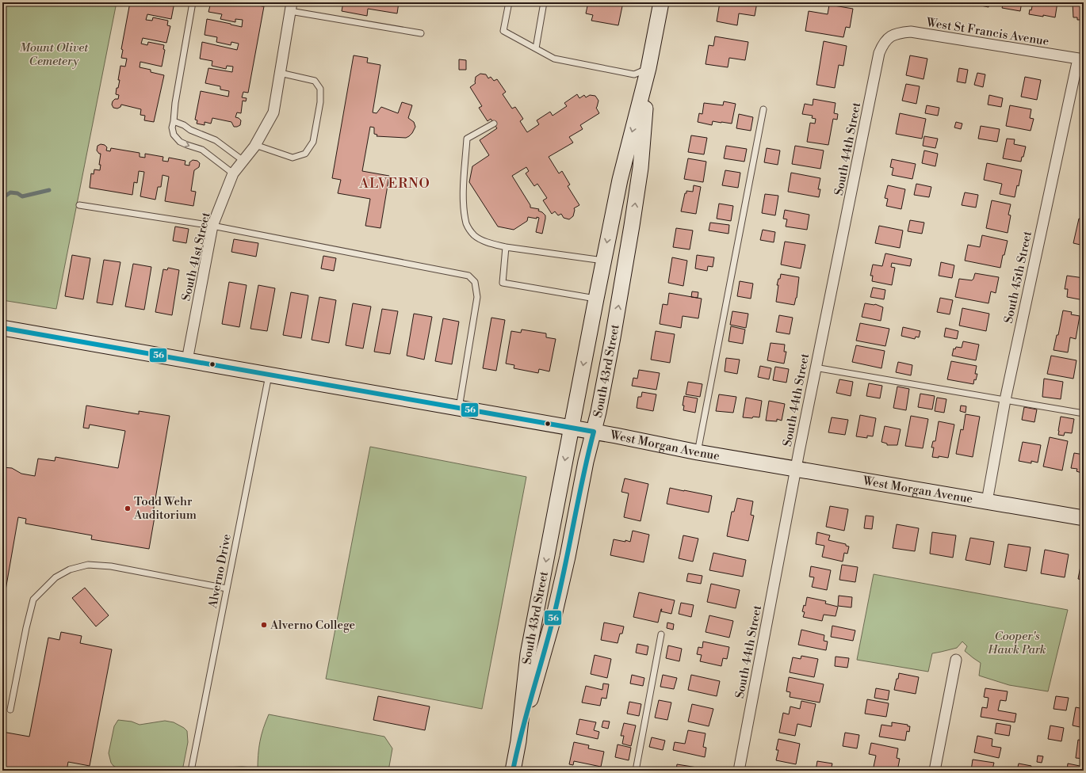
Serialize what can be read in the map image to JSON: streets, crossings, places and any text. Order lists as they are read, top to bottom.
{
  "streets": {
    "main road": ["South 43rd Street", "West Morgan Avenue"],
    "street": [
      "West St Francis Avenue",
      "South 44th Street",
      "South 41st Street",
      "South 45th Street"
    ],
    "lane": ["Alverno Drive"]
  },
  "crossings": [
    ["West St Francis Avenue", "South 44th Street"],
    ["West St Francis Avenue", "South 45th Street"],
    ["South 44th Street", "West Morgan Avenue"],
    ["South 41st Street", "West Morgan Avenue"],
    ["South 45th Street", "West Morgan Avenue"],
    ["South 43rd Street", "West Morgan Avenue"],
    ["West Morgan Avenue", "Alverno Drive"]
  ],
  "districts": ["ALVERNO"],
  "parks": ["Mount Olivet Cemetery", "Cooper's Hawk Park"],
  "places": ["Todd Wehr Auditorium", "Alverno College"],
  "lines": ["transit line 56"]
}
